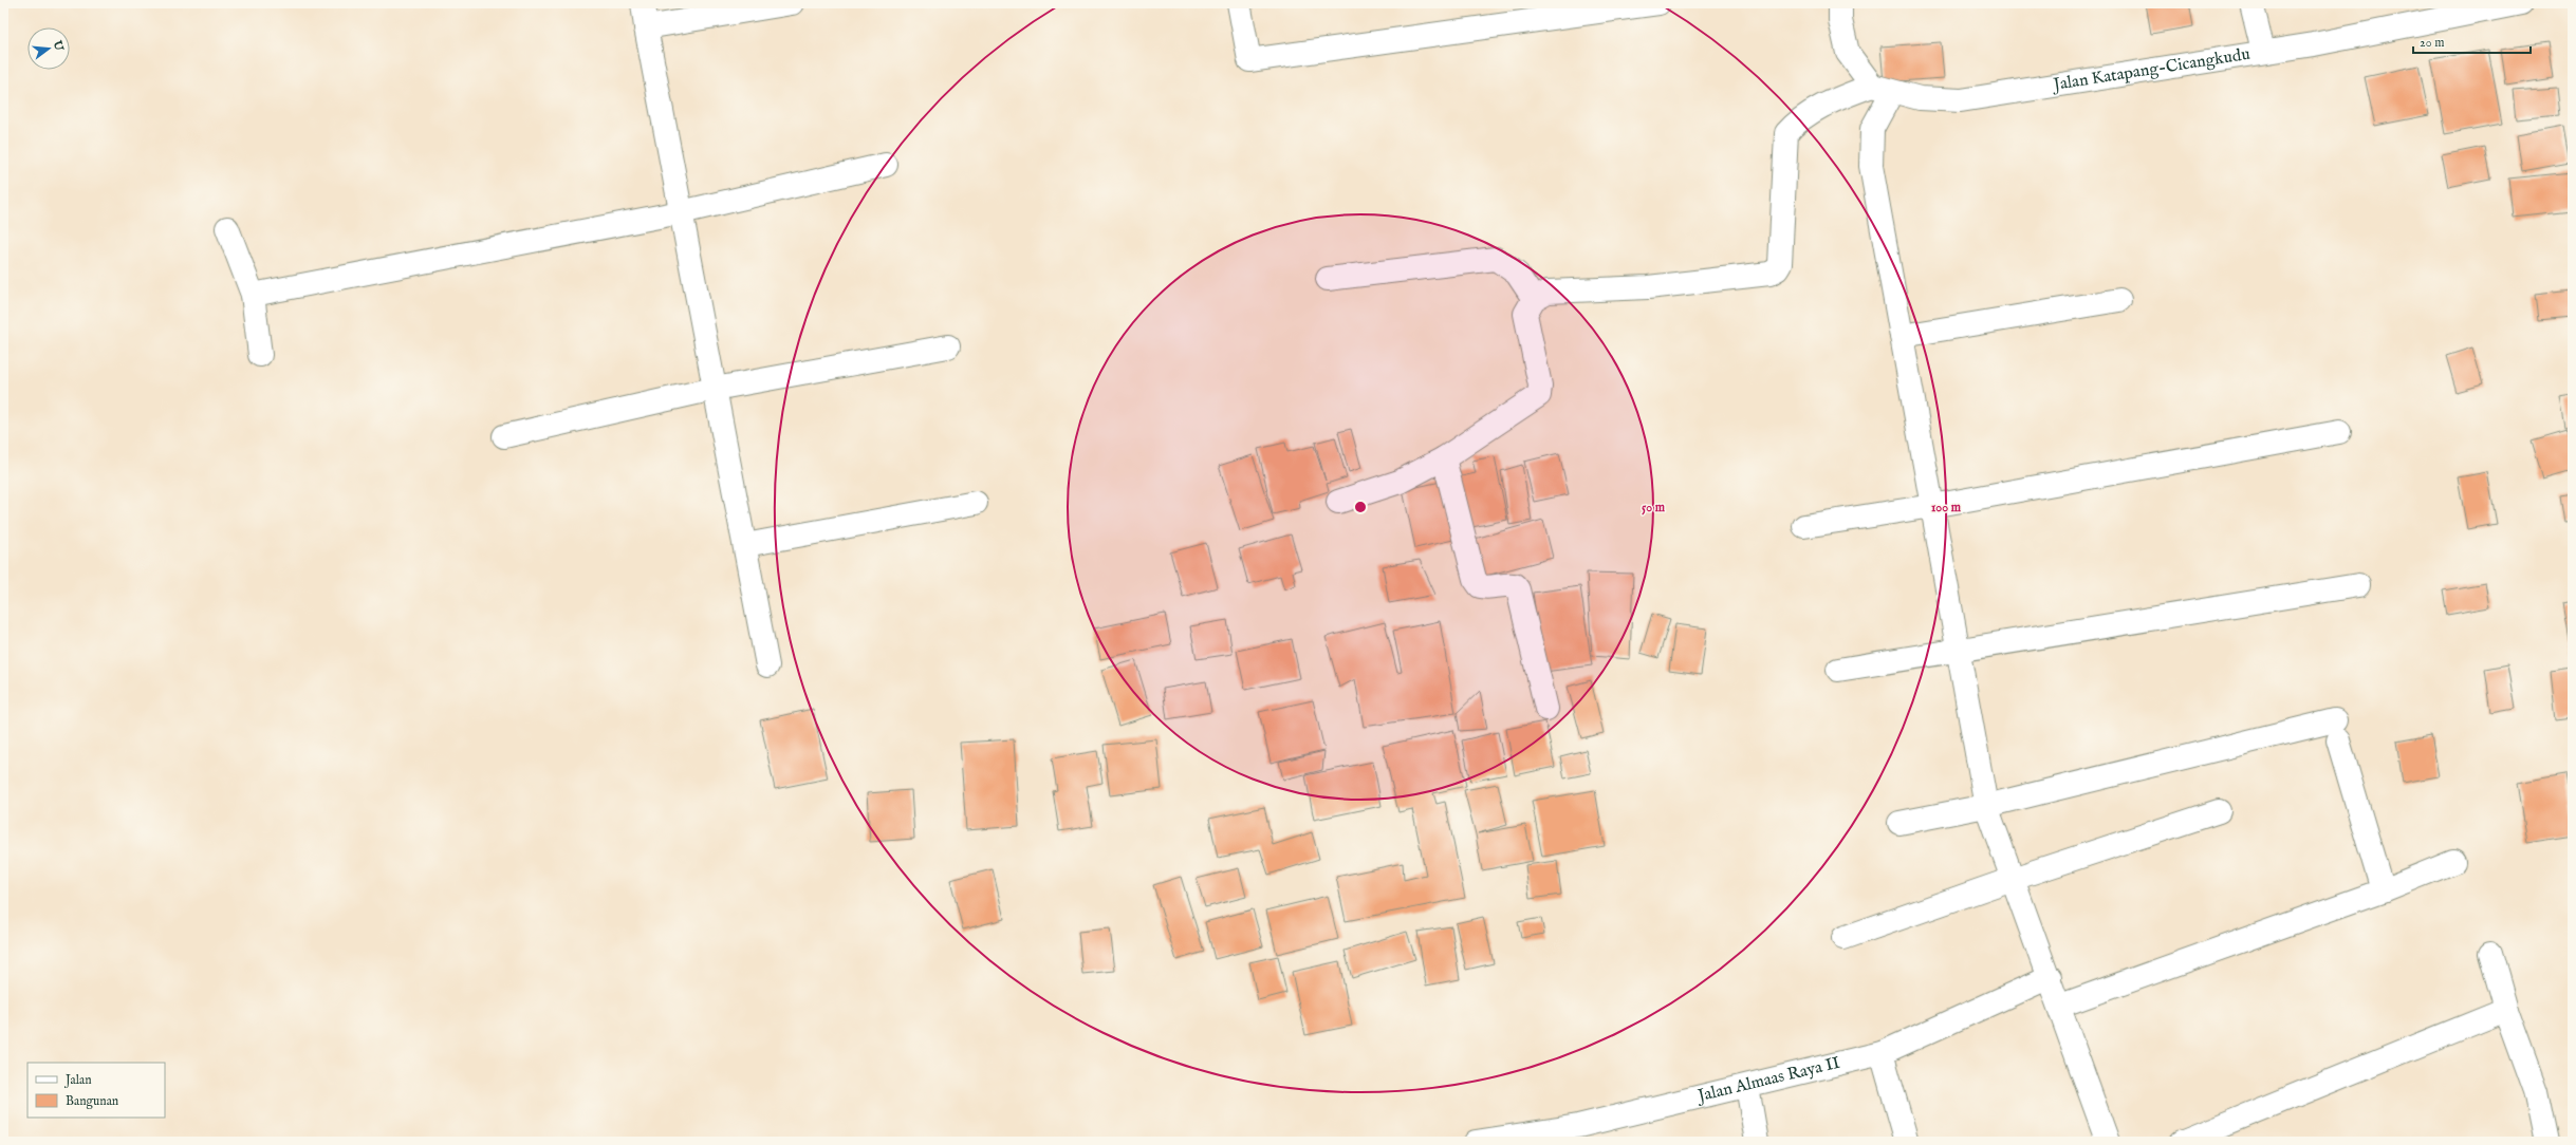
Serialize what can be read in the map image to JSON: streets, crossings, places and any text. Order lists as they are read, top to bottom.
{
  "streets": {
    "street": ["Jalan Katapang-Cicangkudu", "Jalan Almaas Raya II"]
  },
  "legend": ["Jalan", "Bangunan"],
  "scale_bar": "20 m",
  "north": "right",
  "rings": ["50 m", "100 m"]
}
